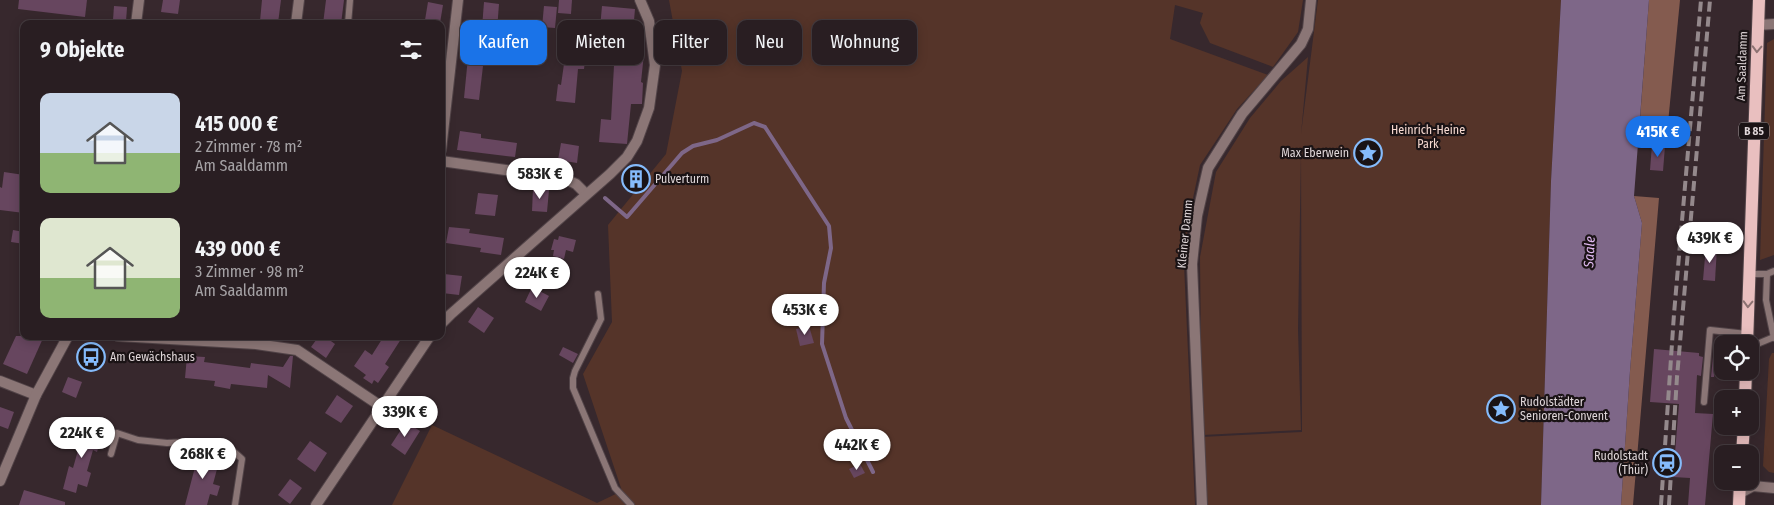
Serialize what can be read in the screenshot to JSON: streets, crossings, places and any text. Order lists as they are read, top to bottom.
{
  "streets": {
    "main road": ["Am Saaldamm", "B 85"],
    "street": ["Kleiner Damm"]
  },
  "one_way": ["Am Saaldamm"],
  "water": ["Saale"],
  "parks": ["Heinrich-Heine Park"],
  "places": {
    "place": ["Max Eberwein", "Rudolstädter Senioren-Convent"],
    "building": ["Pulverturm"],
    "bus stop": ["Am Gewächshaus"],
    "station": ["Rudolstadt (Thür)"]
  },
  "page": {
    "chip": [
      "Kaufen",
      "Mieten",
      "Filter",
      "Neu",
      "Wohnung"
    ],
    "heading": "9 Objekte",
    "list": [
      {
        "name": "415 000 €",
        "note": "2 Zimmer · 78 m² · Am Saaldamm"
      },
      {
        "name": "439 000 €",
        "note": "3 Zimmer · 98 m² · Am Saaldamm"
      }
    ],
    "price": [
      "415K €",
      "583K €",
      "439K €",
      "224K €",
      "453K €",
      "339K €",
      "224K €",
      "442K €",
      "268K €"
    ],
    "map_buttons": ["+", "−"]
  }
}
